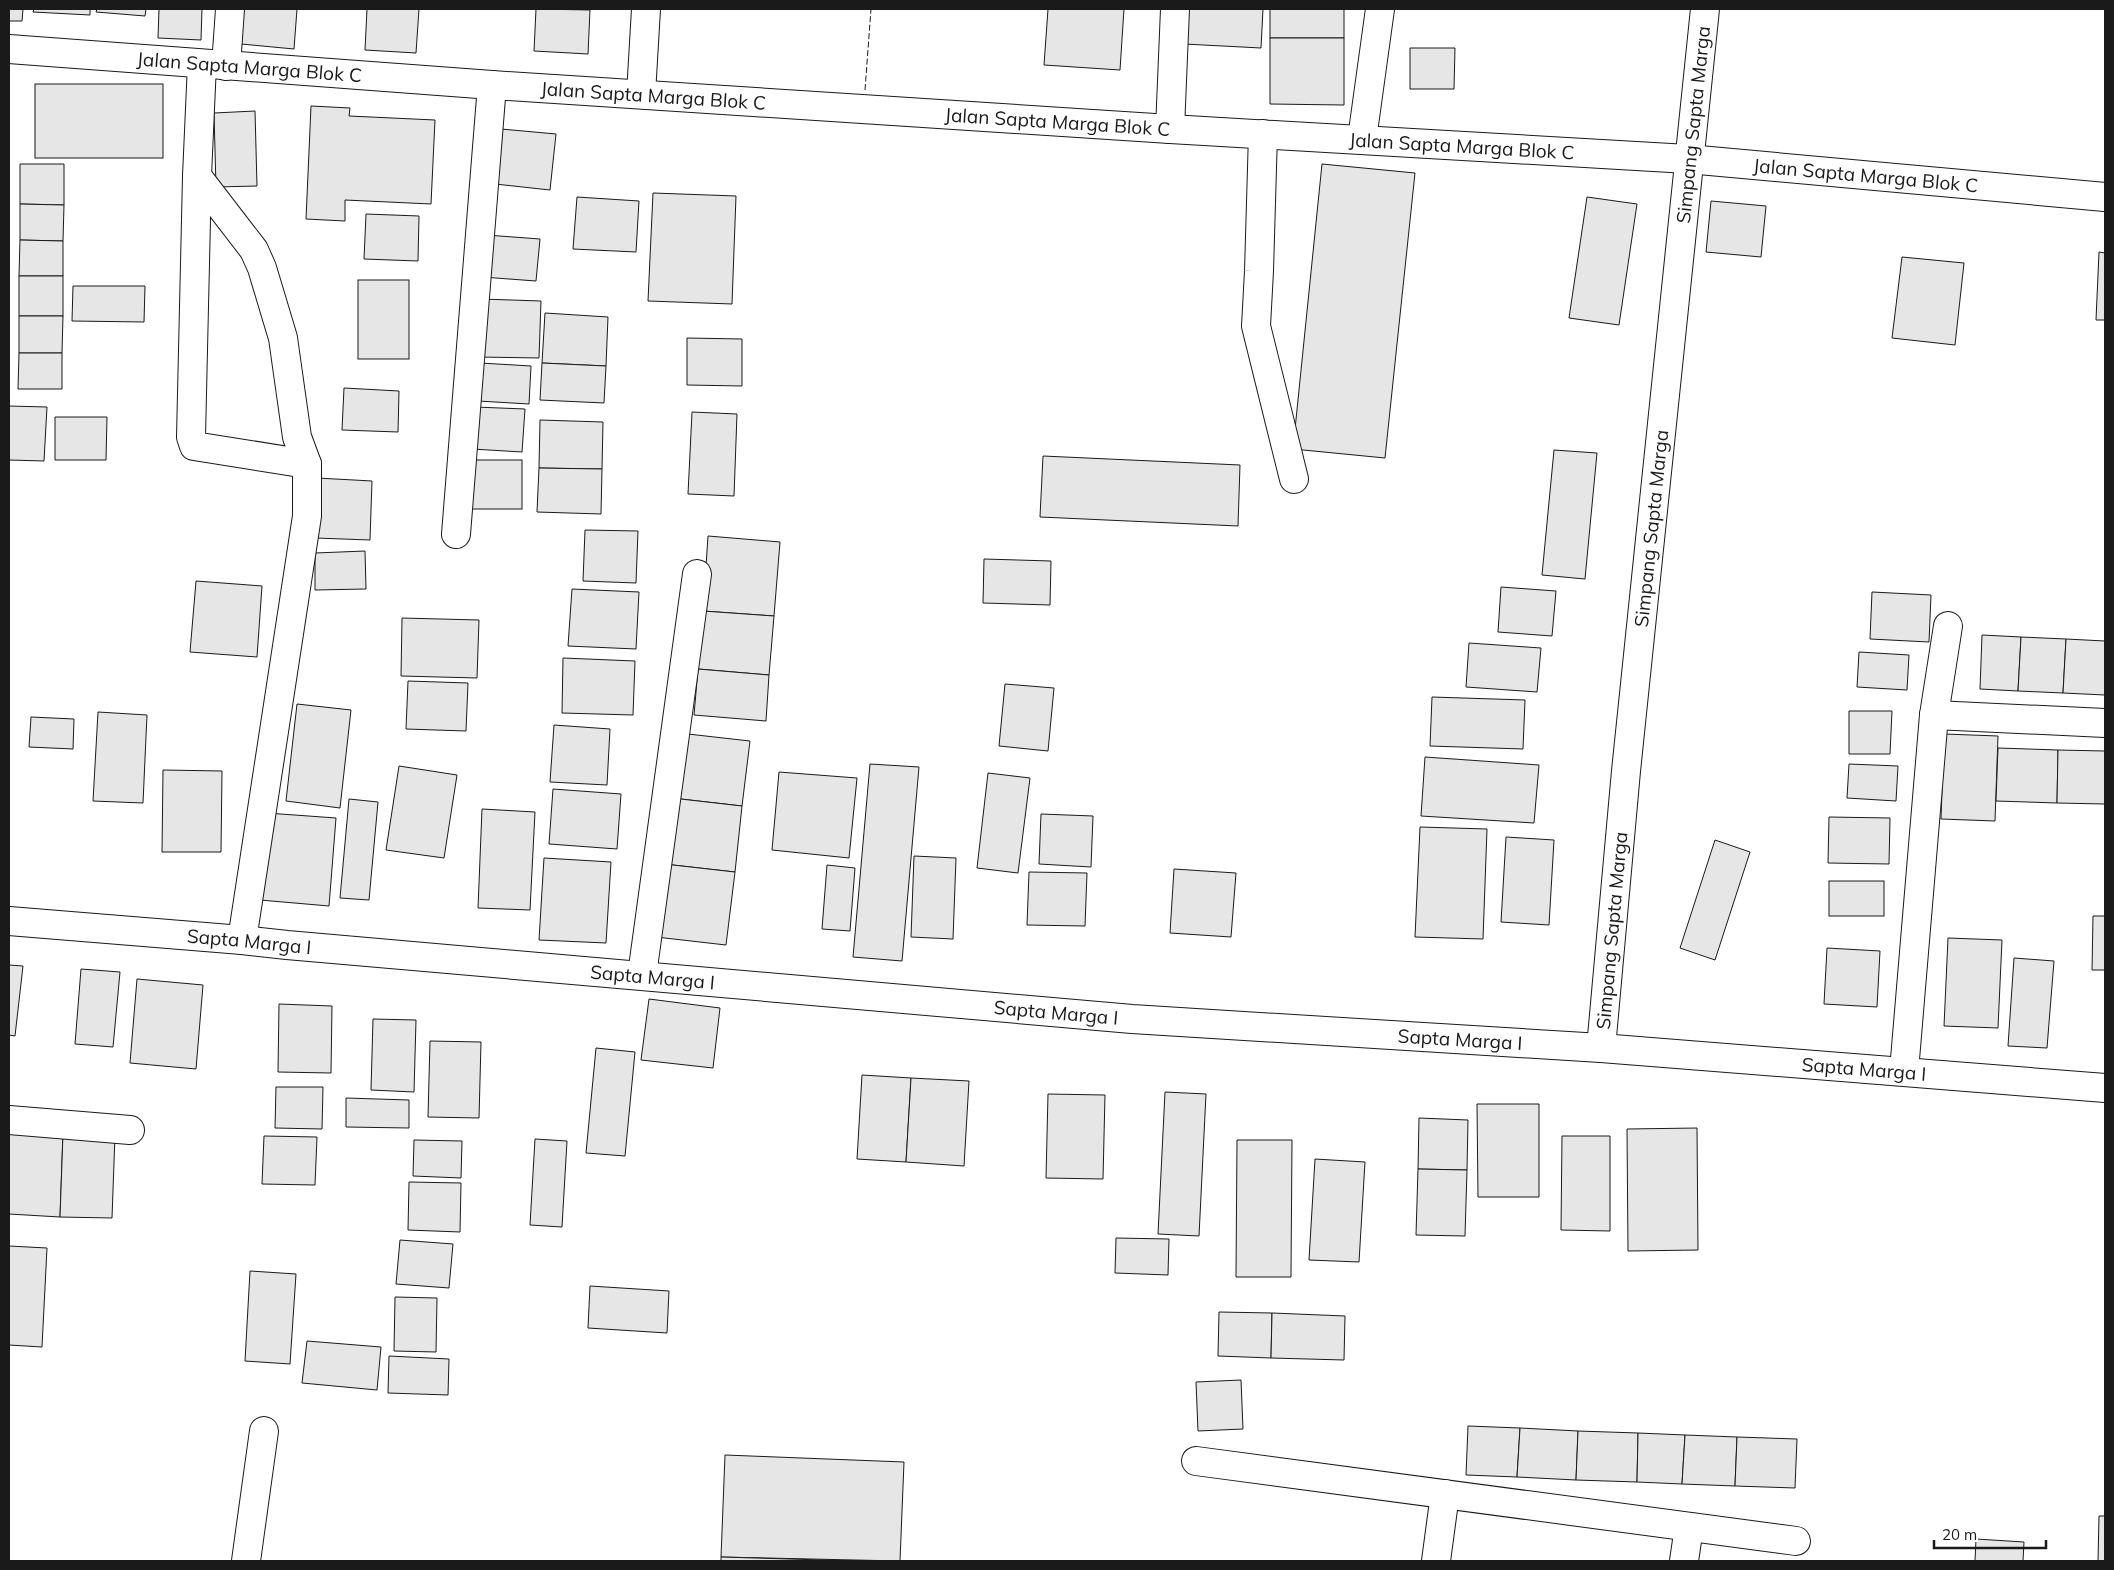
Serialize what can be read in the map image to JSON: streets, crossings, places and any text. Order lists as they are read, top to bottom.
{
  "streets": {
    "street": ["Jalan Sapta Marga Blok C", "Simpang Sapta Marga", "Sapta Marga I"]
  },
  "crossings": [
    ["Jalan Sapta Marga Blok C", "Simpang Sapta Marga"],
    ["Simpang Sapta Marga", "Sapta Marga I"]
  ],
  "scale_bar": "20 m"
}
